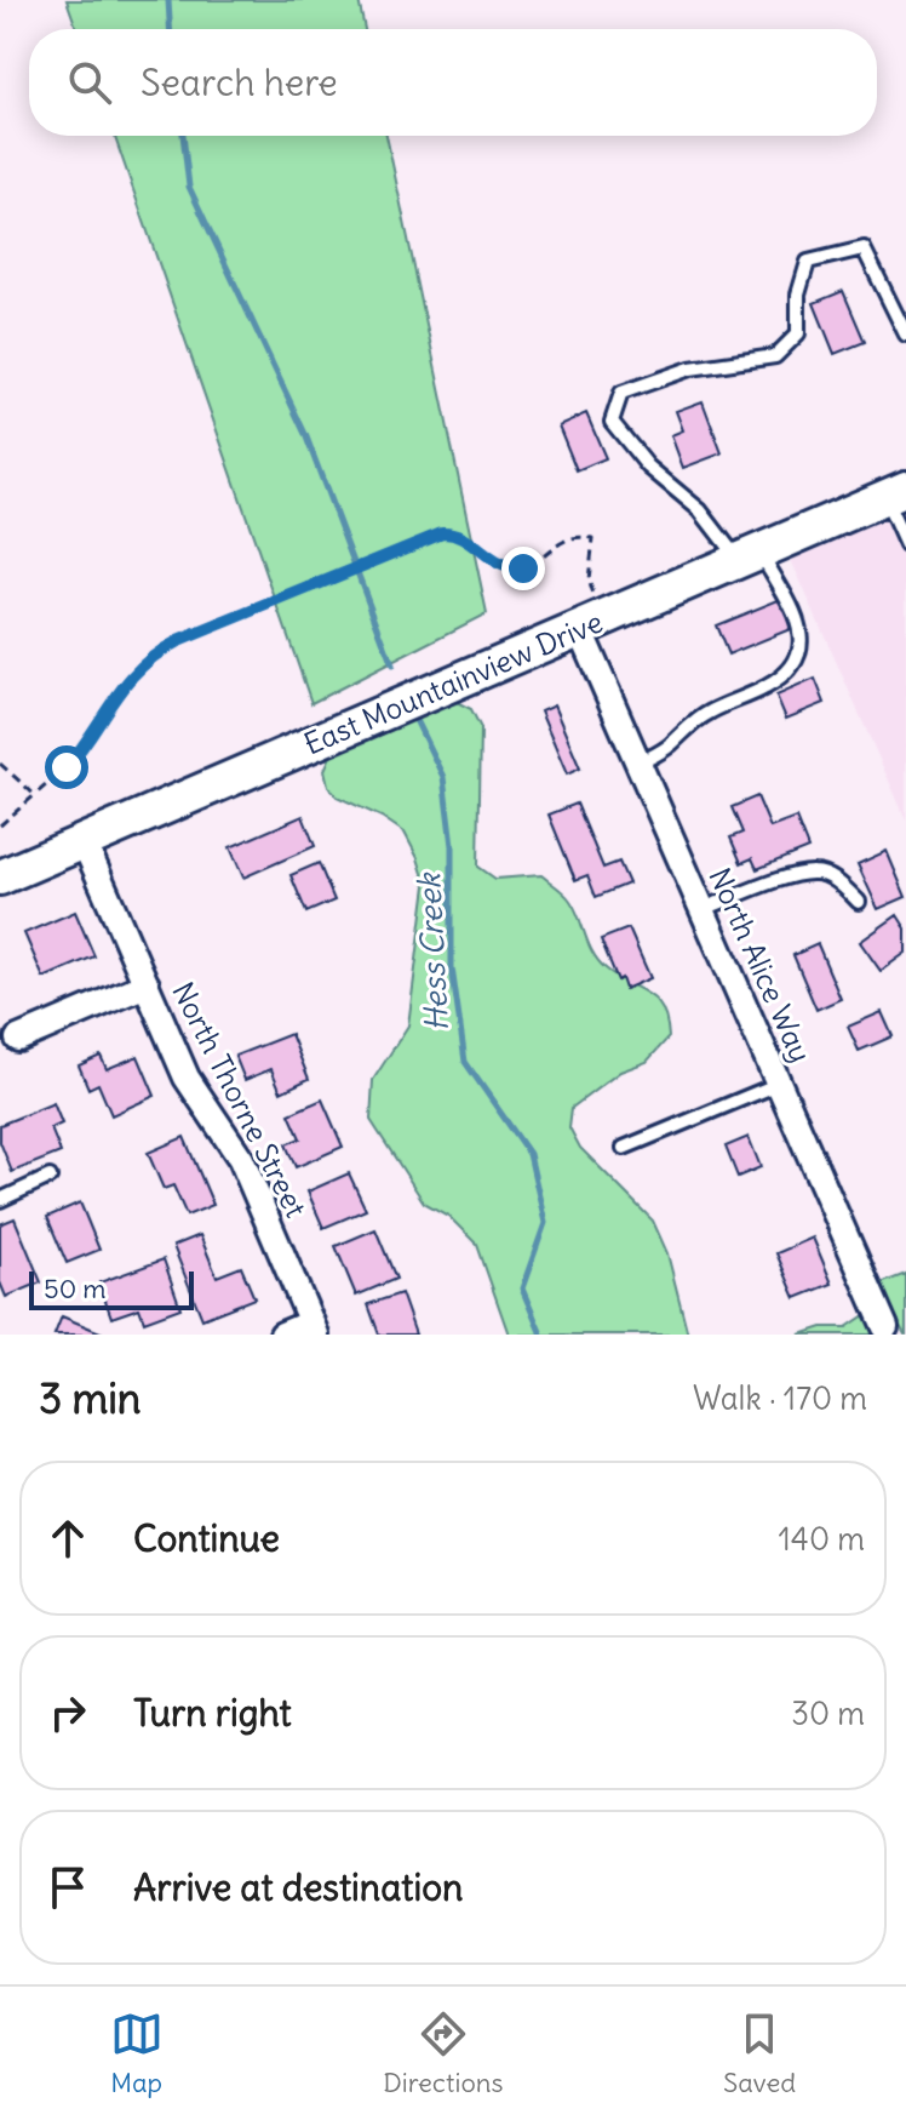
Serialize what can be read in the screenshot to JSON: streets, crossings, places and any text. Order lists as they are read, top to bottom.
{
  "streets": {
    "main road": ["East Mountainview Drive"],
    "street": ["North Alice Way", "North Thorne Street"]
  },
  "crossings": [
    ["East Mountainview Drive", "North Alice Way"],
    ["East Mountainview Drive", "North Thorne Street"]
  ],
  "water": ["Hess Creek"],
  "scale_bar": "50 m",
  "page": {
    "search": "Search here",
    "scale": "50 m",
    "heading": ["3 min", "Walk · 170 m"],
    "list": [
      ["Continue", "140 m"],
      ["Turn right", "30 m"],
      "Arrive at destination"
    ],
    "nav": ["Map", "Directions", "Saved"]
  }
}
